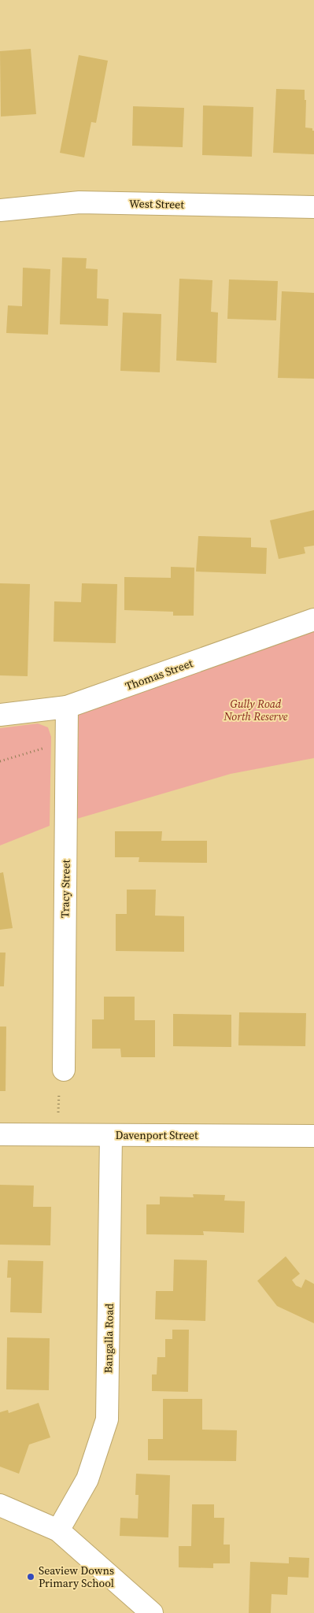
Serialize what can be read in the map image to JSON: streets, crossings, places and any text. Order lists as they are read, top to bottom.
{
  "streets": {
    "street": [
      "West Street",
      "Thomas Street",
      "Tracy Street",
      "Davenport Street",
      "Bangalla Road"
    ]
  },
  "crossings": [
    ["Thomas Street", "Tracy Street"],
    ["Davenport Street", "Bangalla Road"]
  ],
  "parks": ["Gully Road North Reserve"],
  "places": ["Seaview Downs Primary School"]
}
